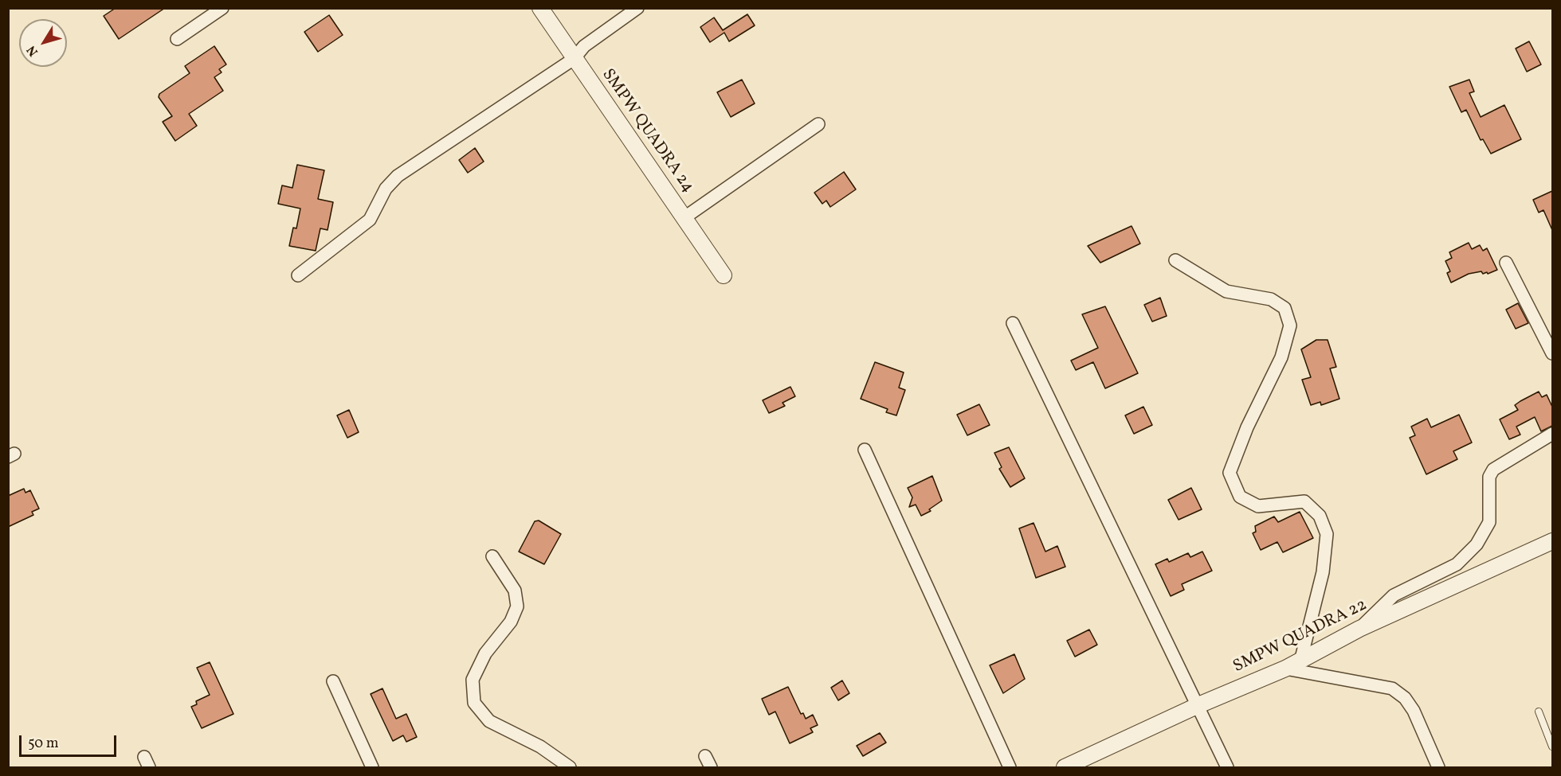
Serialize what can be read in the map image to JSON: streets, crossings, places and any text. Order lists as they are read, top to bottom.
{
  "streets": {
    "street": ["SMPW QUADRA 24", "SMPW QUADRA 22"]
  },
  "scale_bar": "50 m",
  "north": "bottom left"
}
